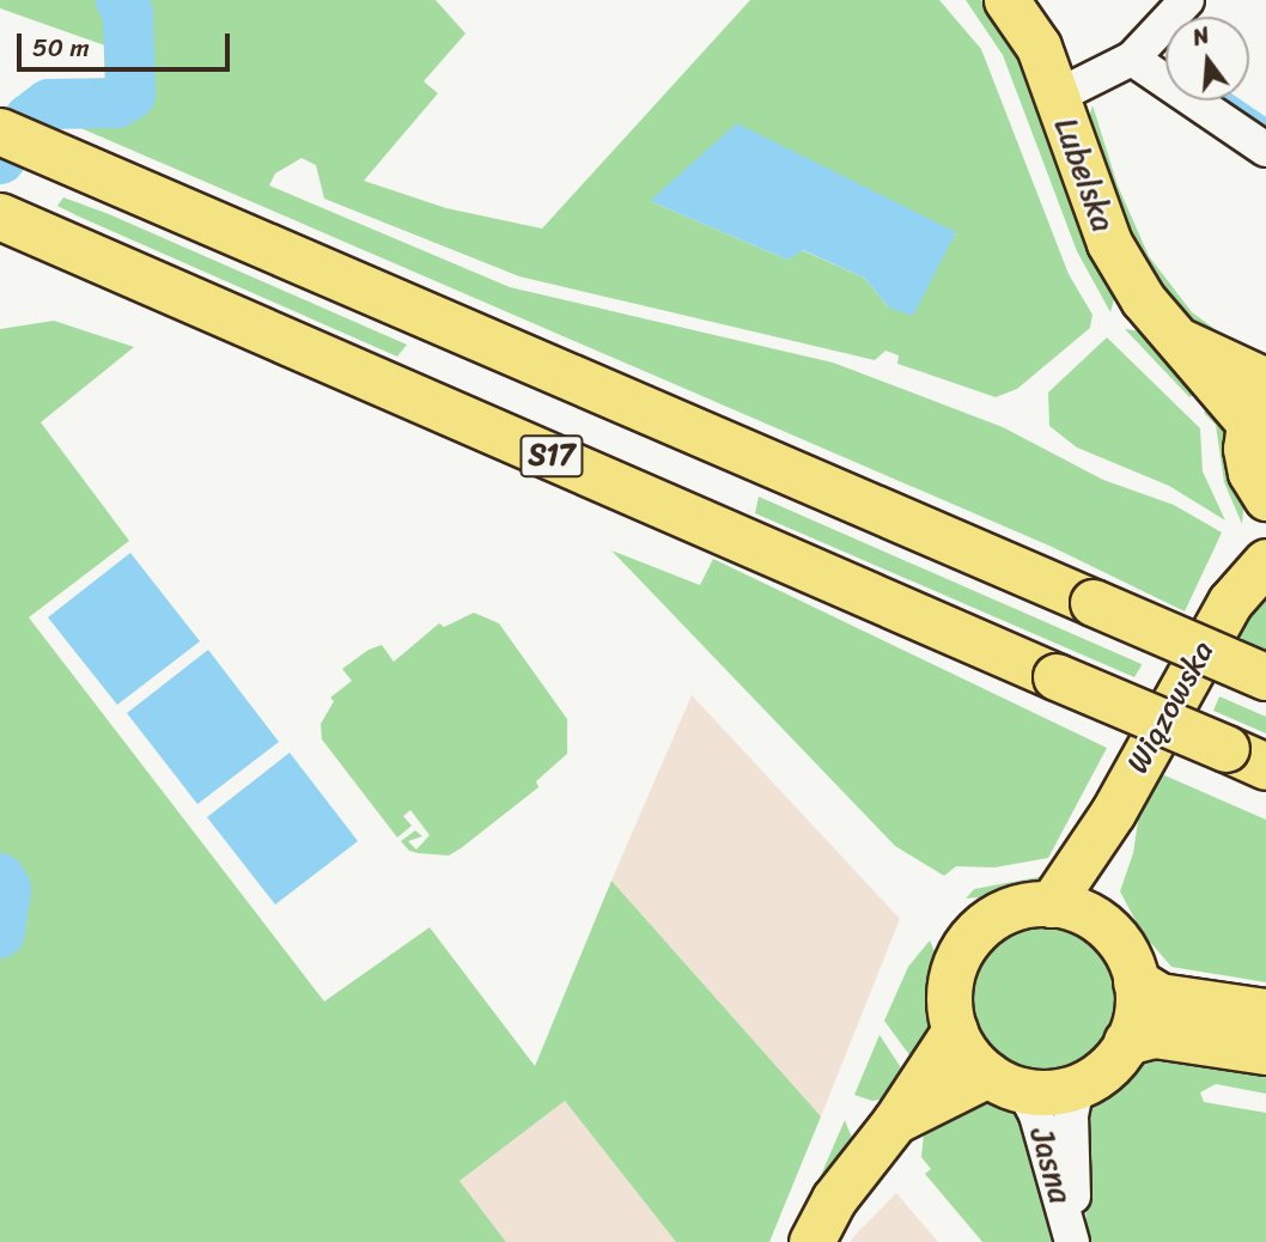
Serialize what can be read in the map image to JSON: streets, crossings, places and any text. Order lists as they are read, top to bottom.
{
  "streets": {
    "highway": ["S17"],
    "main road": ["Lubelska", "Wiązowska"],
    "street": ["Jasna"]
  },
  "crossings": [
    ["Wiązowska", "Jasna"]
  ],
  "scale_bar": "50 m",
  "north": "top"
}
